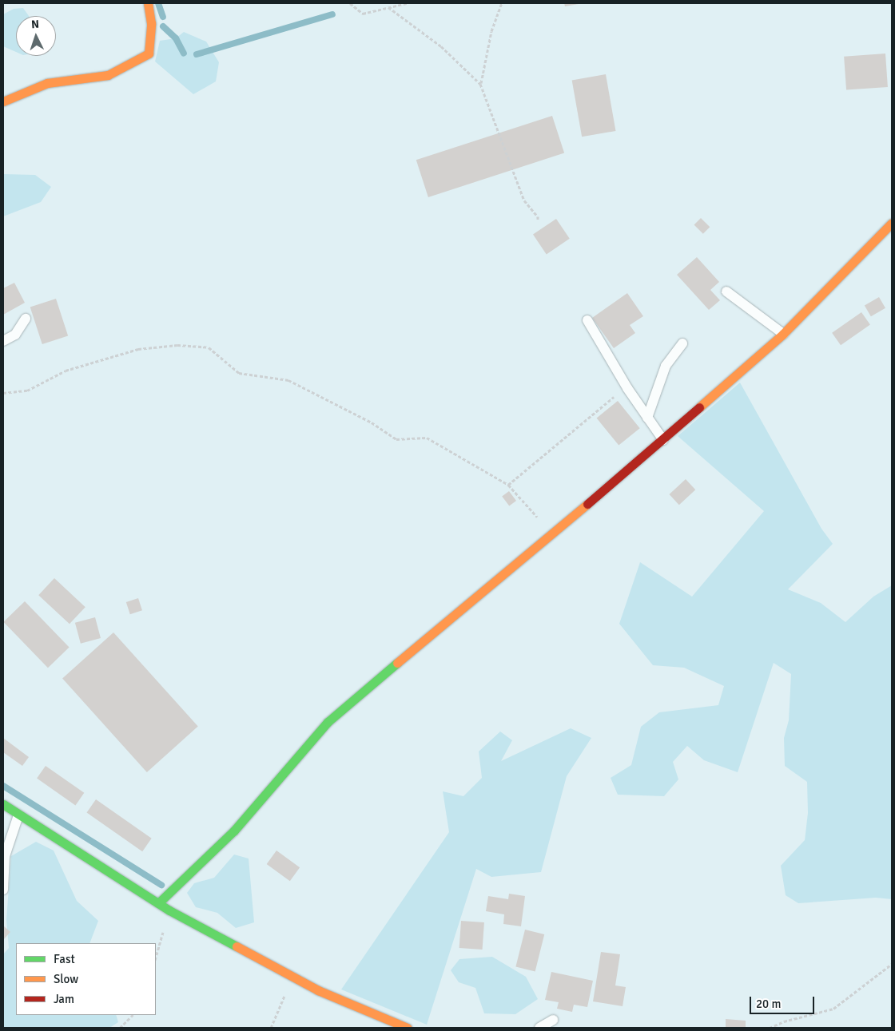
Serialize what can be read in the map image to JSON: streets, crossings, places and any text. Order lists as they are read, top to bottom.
{
  "legend": ["Fast", "Slow", "Jam"],
  "scale_bar": "20 m",
  "north": "top"
}
